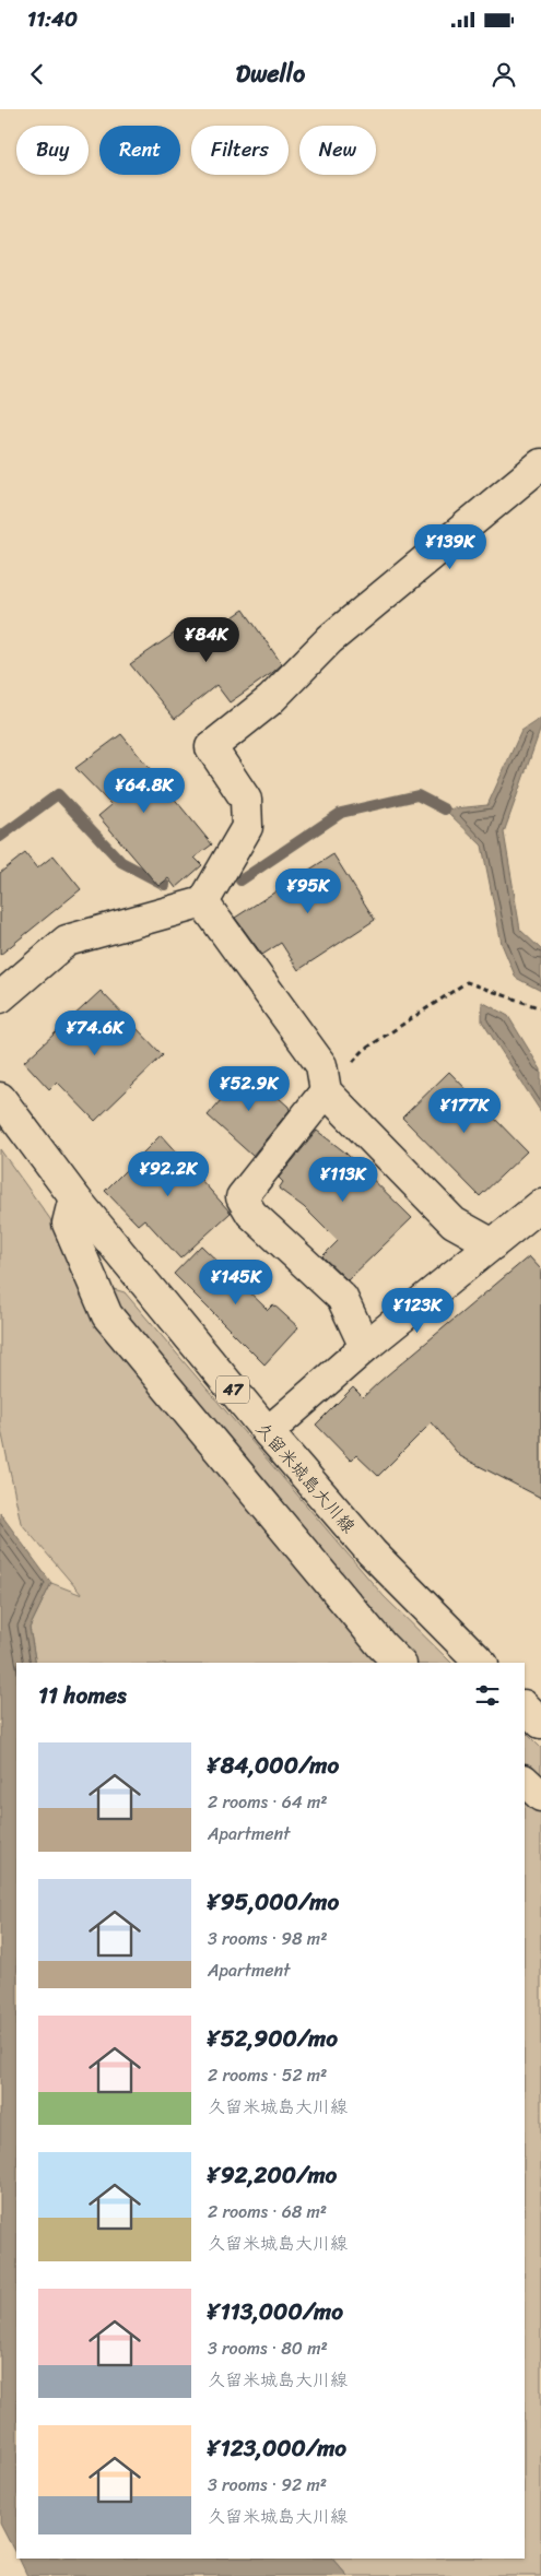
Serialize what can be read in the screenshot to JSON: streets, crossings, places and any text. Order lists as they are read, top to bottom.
{
  "streets": {
    "main road": ["47", "久留米城島大川線"]
  },
  "page": {
    "status": "11:40",
    "header": "Dwello",
    "chip": [
      "Buy",
      "Rent",
      "Filters",
      "New"
    ],
    "price": [
      "¥139K",
      "¥84K",
      "¥64.8K",
      "¥95K",
      "¥74.6K",
      "¥52.9K",
      "¥177K",
      "¥92.2K",
      "¥113K",
      "¥145K",
      "¥123K"
    ],
    "heading": "11 homes",
    "list": [
      {
        "name": "¥84,000/mo",
        "note": "2 rooms · 64 m² · Apartment"
      },
      {
        "name": "¥95,000/mo",
        "note": "3 rooms · 98 m² · Apartment"
      },
      {
        "name": "¥52,900/mo",
        "note": "2 rooms · 52 m² · 久留米城島大川線"
      },
      {
        "name": "¥92,200/mo",
        "note": "2 rooms · 68 m² · 久留米城島大川線"
      },
      {
        "name": "¥113,000/mo",
        "note": "3 rooms · 80 m² · 久留米城島大川線"
      },
      {
        "name": "¥123,000/mo",
        "note": "3 rooms · 92 m² · 久留米城島大川線"
      }
    ]
  }
}
